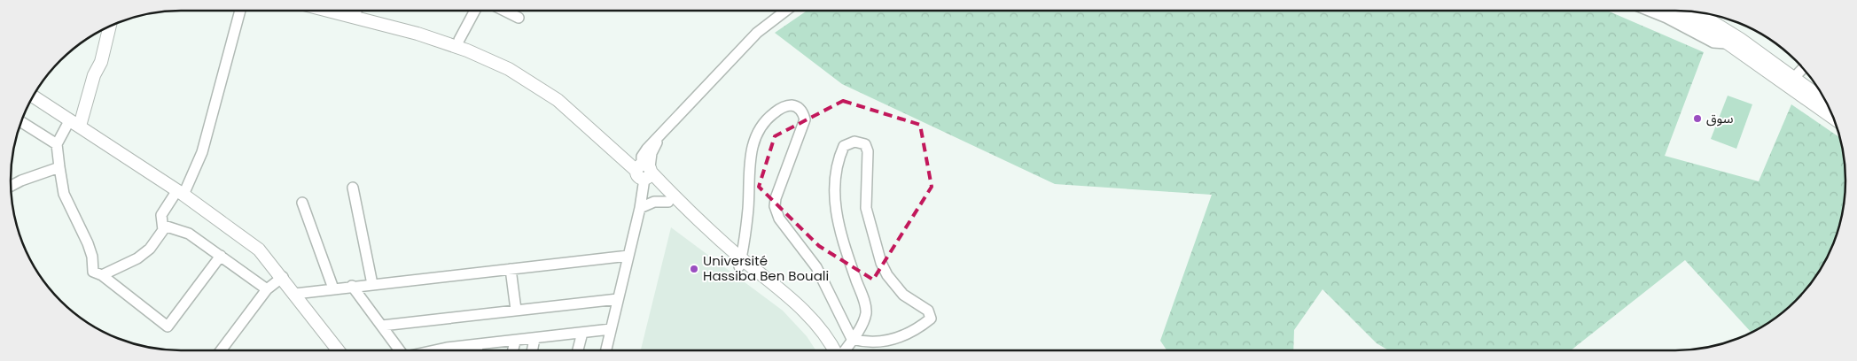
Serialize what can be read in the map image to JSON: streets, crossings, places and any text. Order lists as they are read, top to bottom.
{
  "places": ["سوق", "Université Hassiba Ben Bouali"]
}
